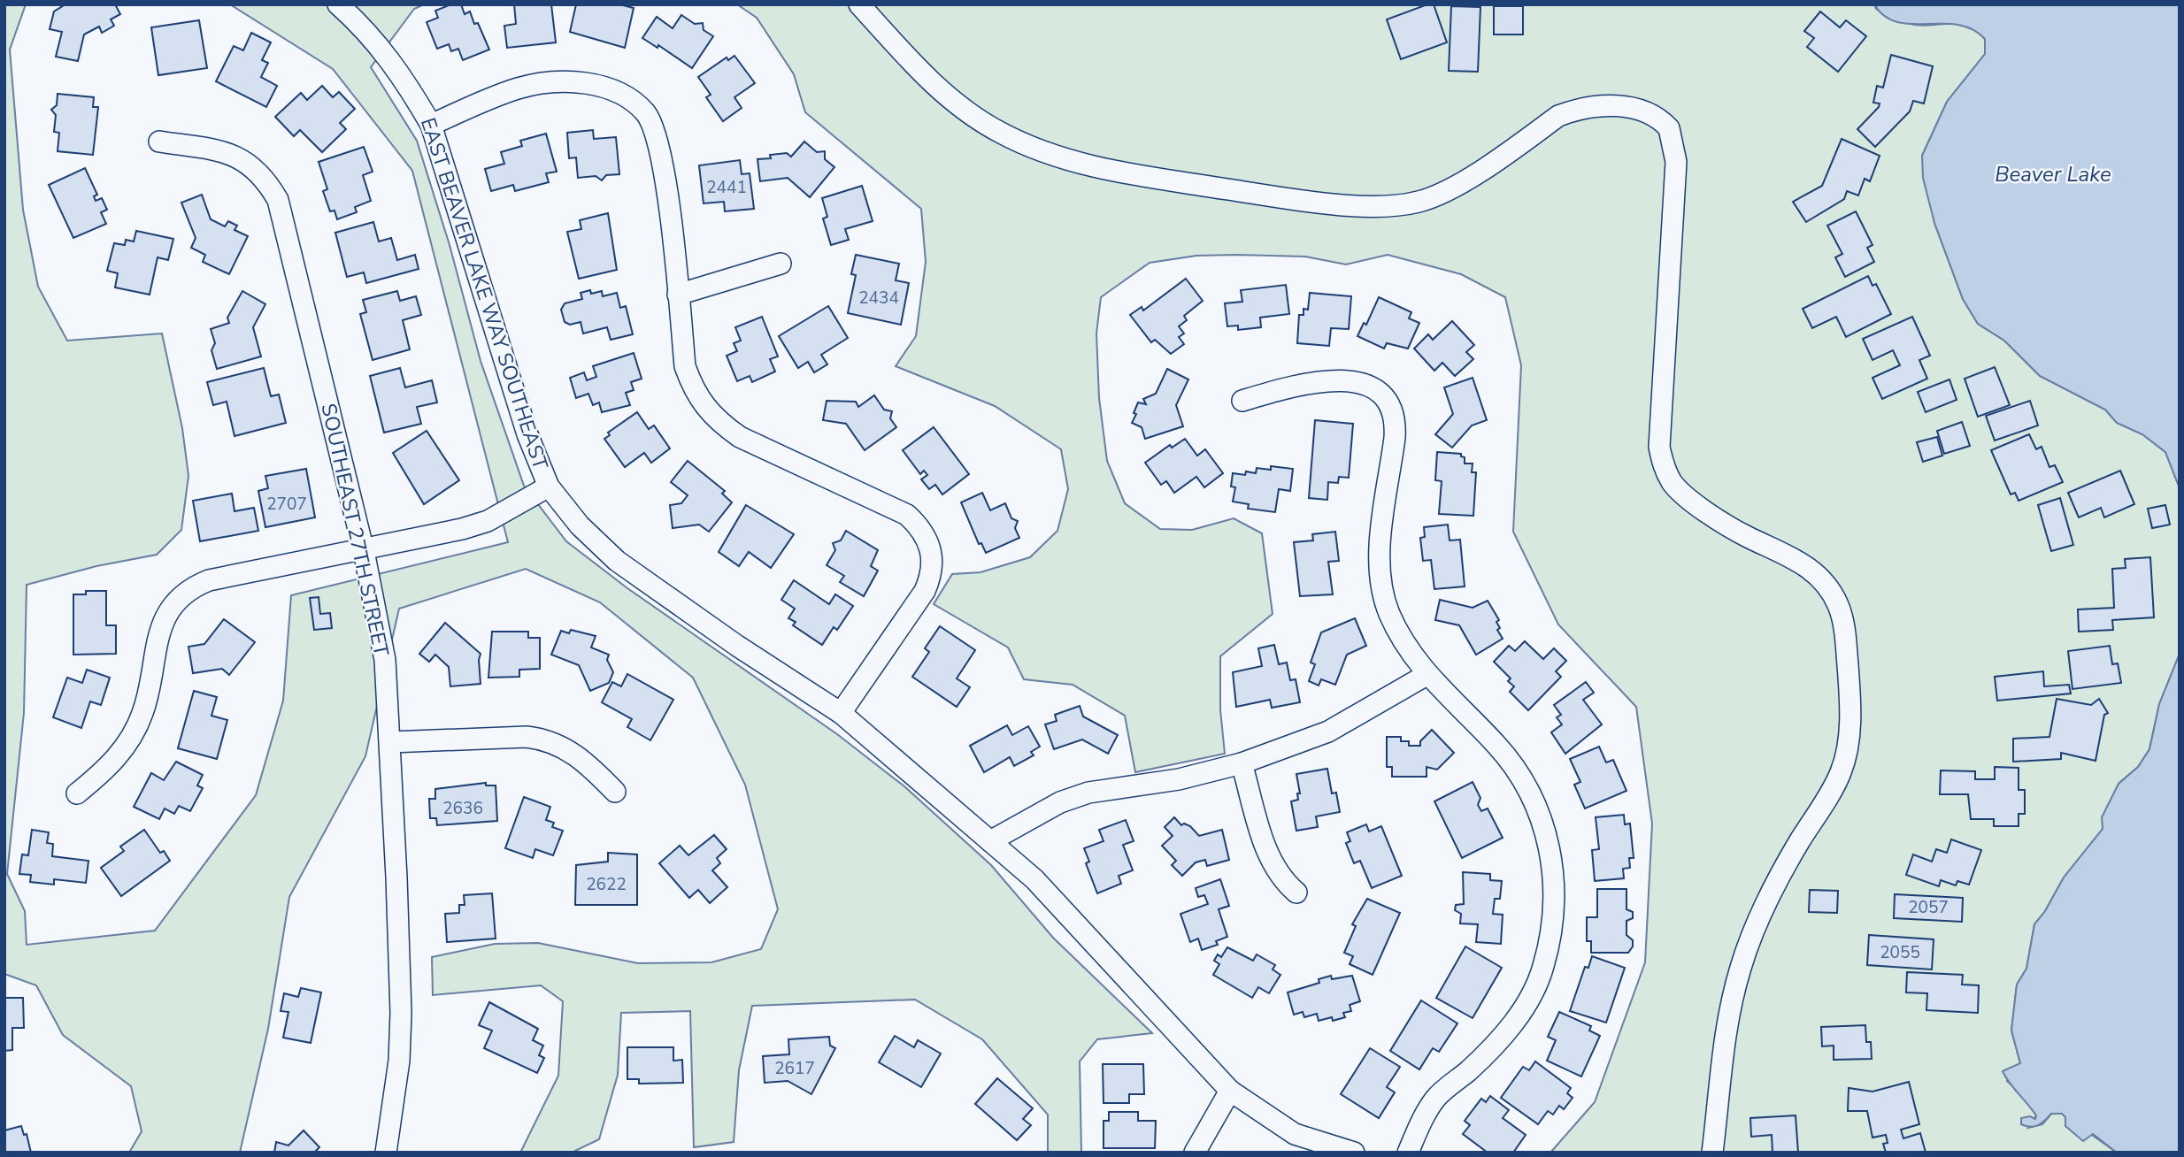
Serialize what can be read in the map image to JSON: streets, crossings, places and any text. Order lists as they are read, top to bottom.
{
  "streets": {
    "street": ["EAST BEAVER LAKE WAY SOUTHEAST", "SOUTHEAST 27TH STREET"]
  },
  "water": ["Beaver Lake"],
  "house_numbers": [
    "2441",
    "2434",
    "2707",
    "2636",
    "2622",
    "2057",
    "2055",
    "2617"
  ]
}
